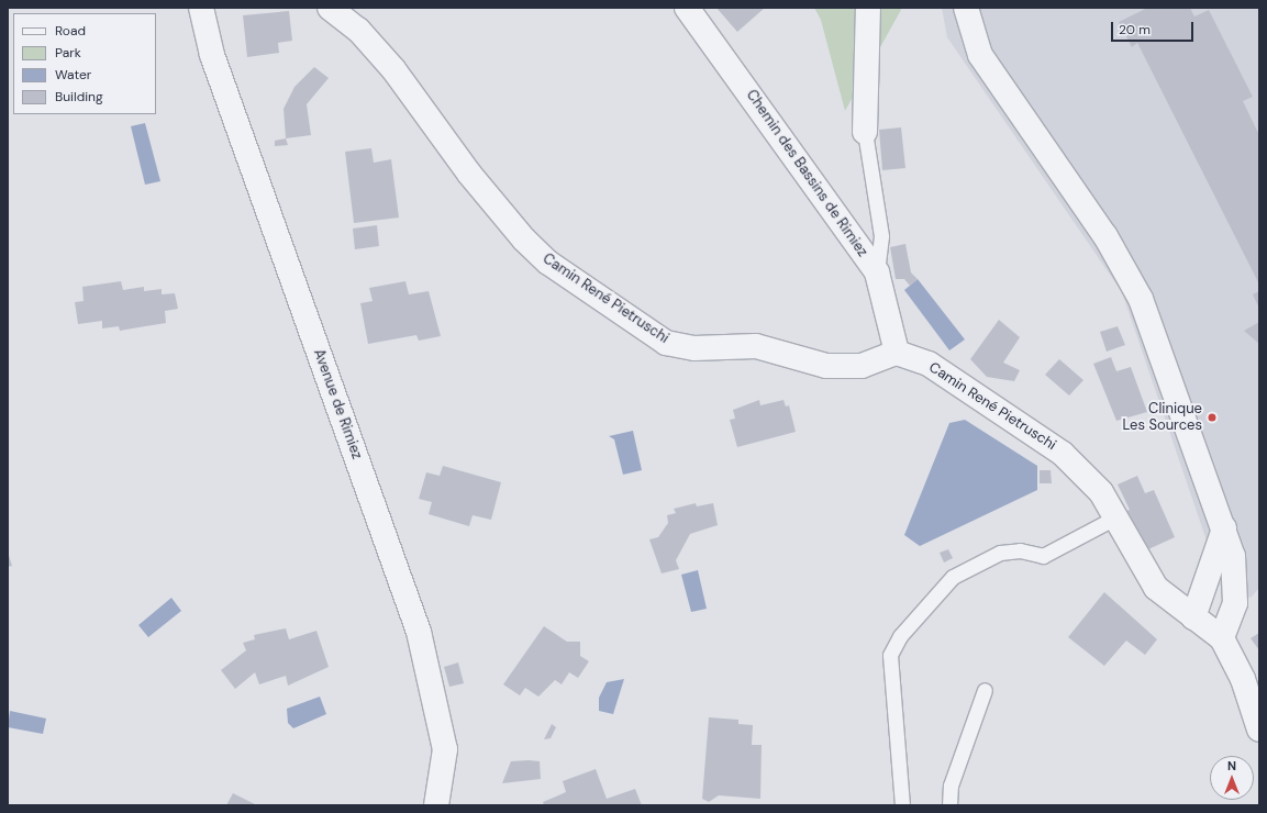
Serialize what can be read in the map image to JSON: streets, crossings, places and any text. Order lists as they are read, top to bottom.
{
  "streets": {
    "street": ["Chemin des Bassins de Rimiez", "Camin René Pietruschi", "Avenue de Rimiez"]
  },
  "crossings": [
    ["Chemin des Bassins de Rimiez", "Camin René Pietruschi"]
  ],
  "places": ["Clinique Les Sources"],
  "legend": [
    "Road",
    "Park",
    "Water",
    "Building"
  ],
  "scale_bar": "20 m",
  "north": "top"
}
